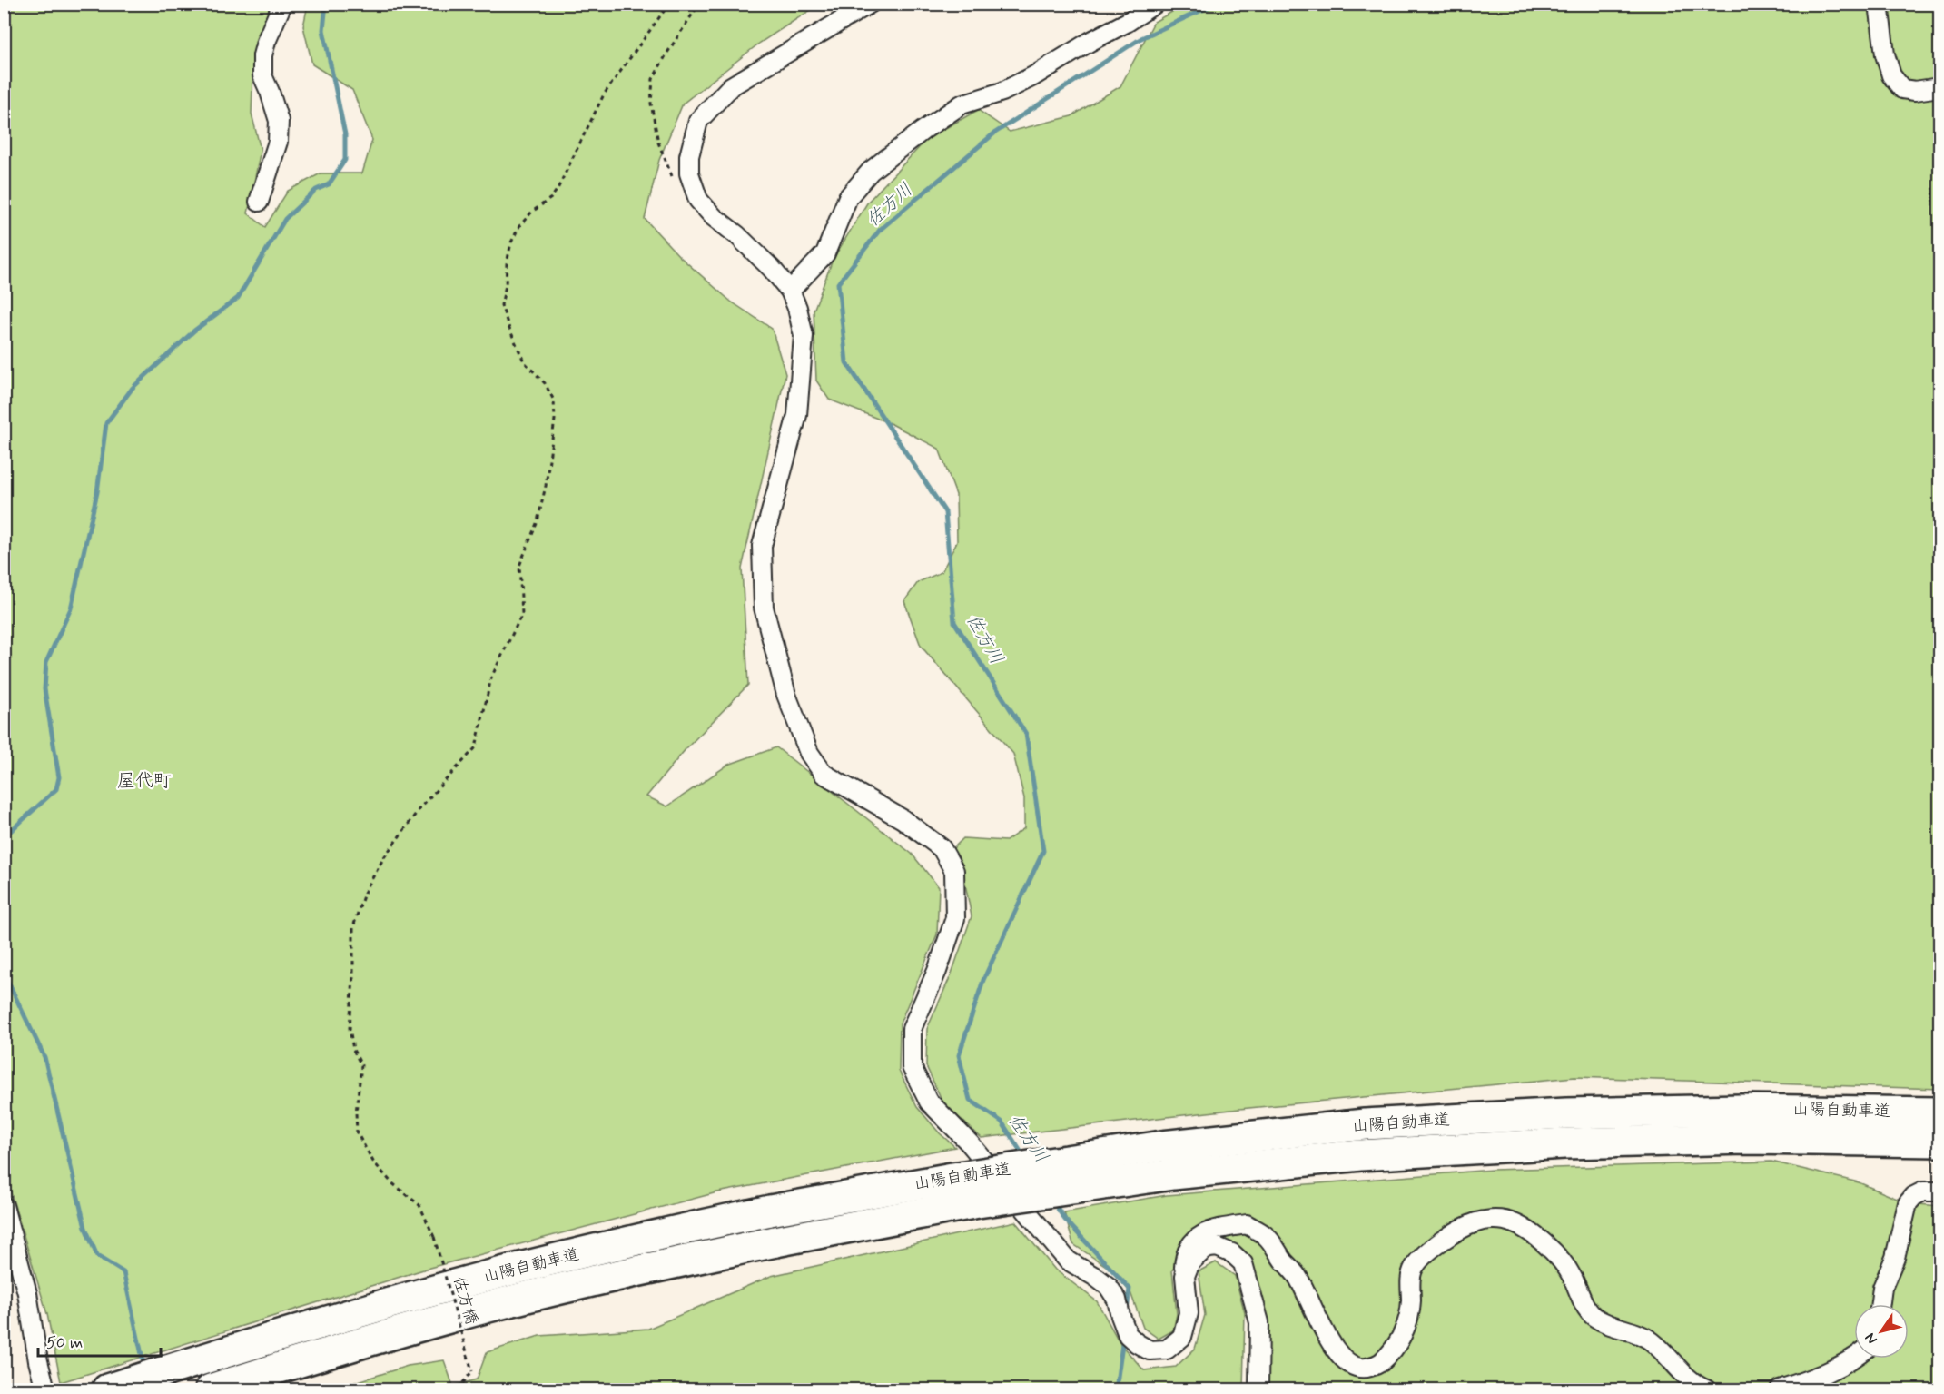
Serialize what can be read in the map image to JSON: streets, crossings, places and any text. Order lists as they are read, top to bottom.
{
  "streets": {
    "highway": ["山陽自動車道"],
    "path": ["佐方橋"]
  },
  "districts": ["屋代町"],
  "water": ["佐方川"],
  "scale_bar": "50 m",
  "north": "bottom left"
}
